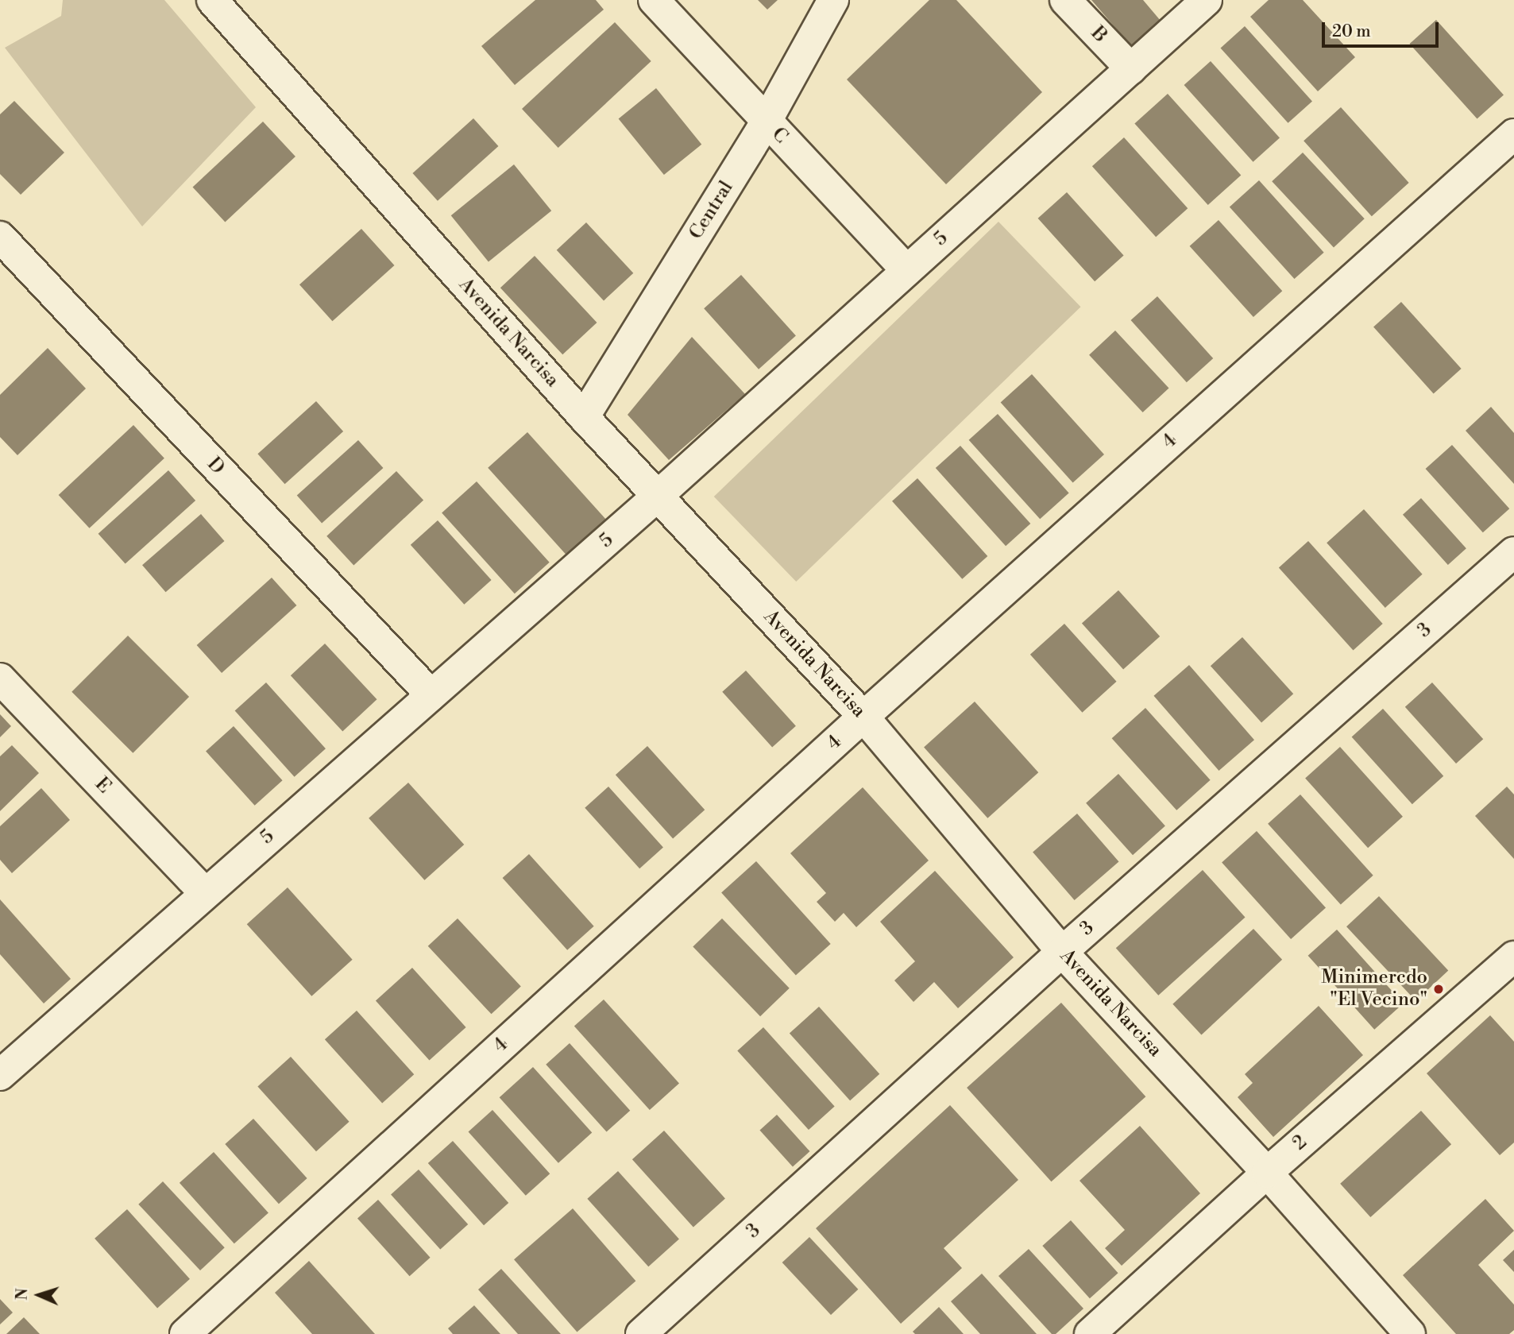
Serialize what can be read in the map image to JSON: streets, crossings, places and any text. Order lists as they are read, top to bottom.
{
  "streets": {
    "street": [
      "B",
      "C",
      "Central",
      "5",
      "Avenida Narcisa",
      "4",
      "D",
      "3",
      "E",
      "2"
    ]
  },
  "crossings": [
    ["B", "5"],
    ["C", "Central"],
    ["C", "5"],
    ["Central", "Avenida Narcisa"],
    ["5", "Avenida Narcisa"],
    ["5", "D"],
    ["5", "E"],
    ["Avenida Narcisa", "4"],
    ["Avenida Narcisa", "3"],
    ["Avenida Narcisa", "2"]
  ],
  "places": ["Minimercdo \"El Vecino\""],
  "scale_bar": "20 m",
  "north": "left"
}
